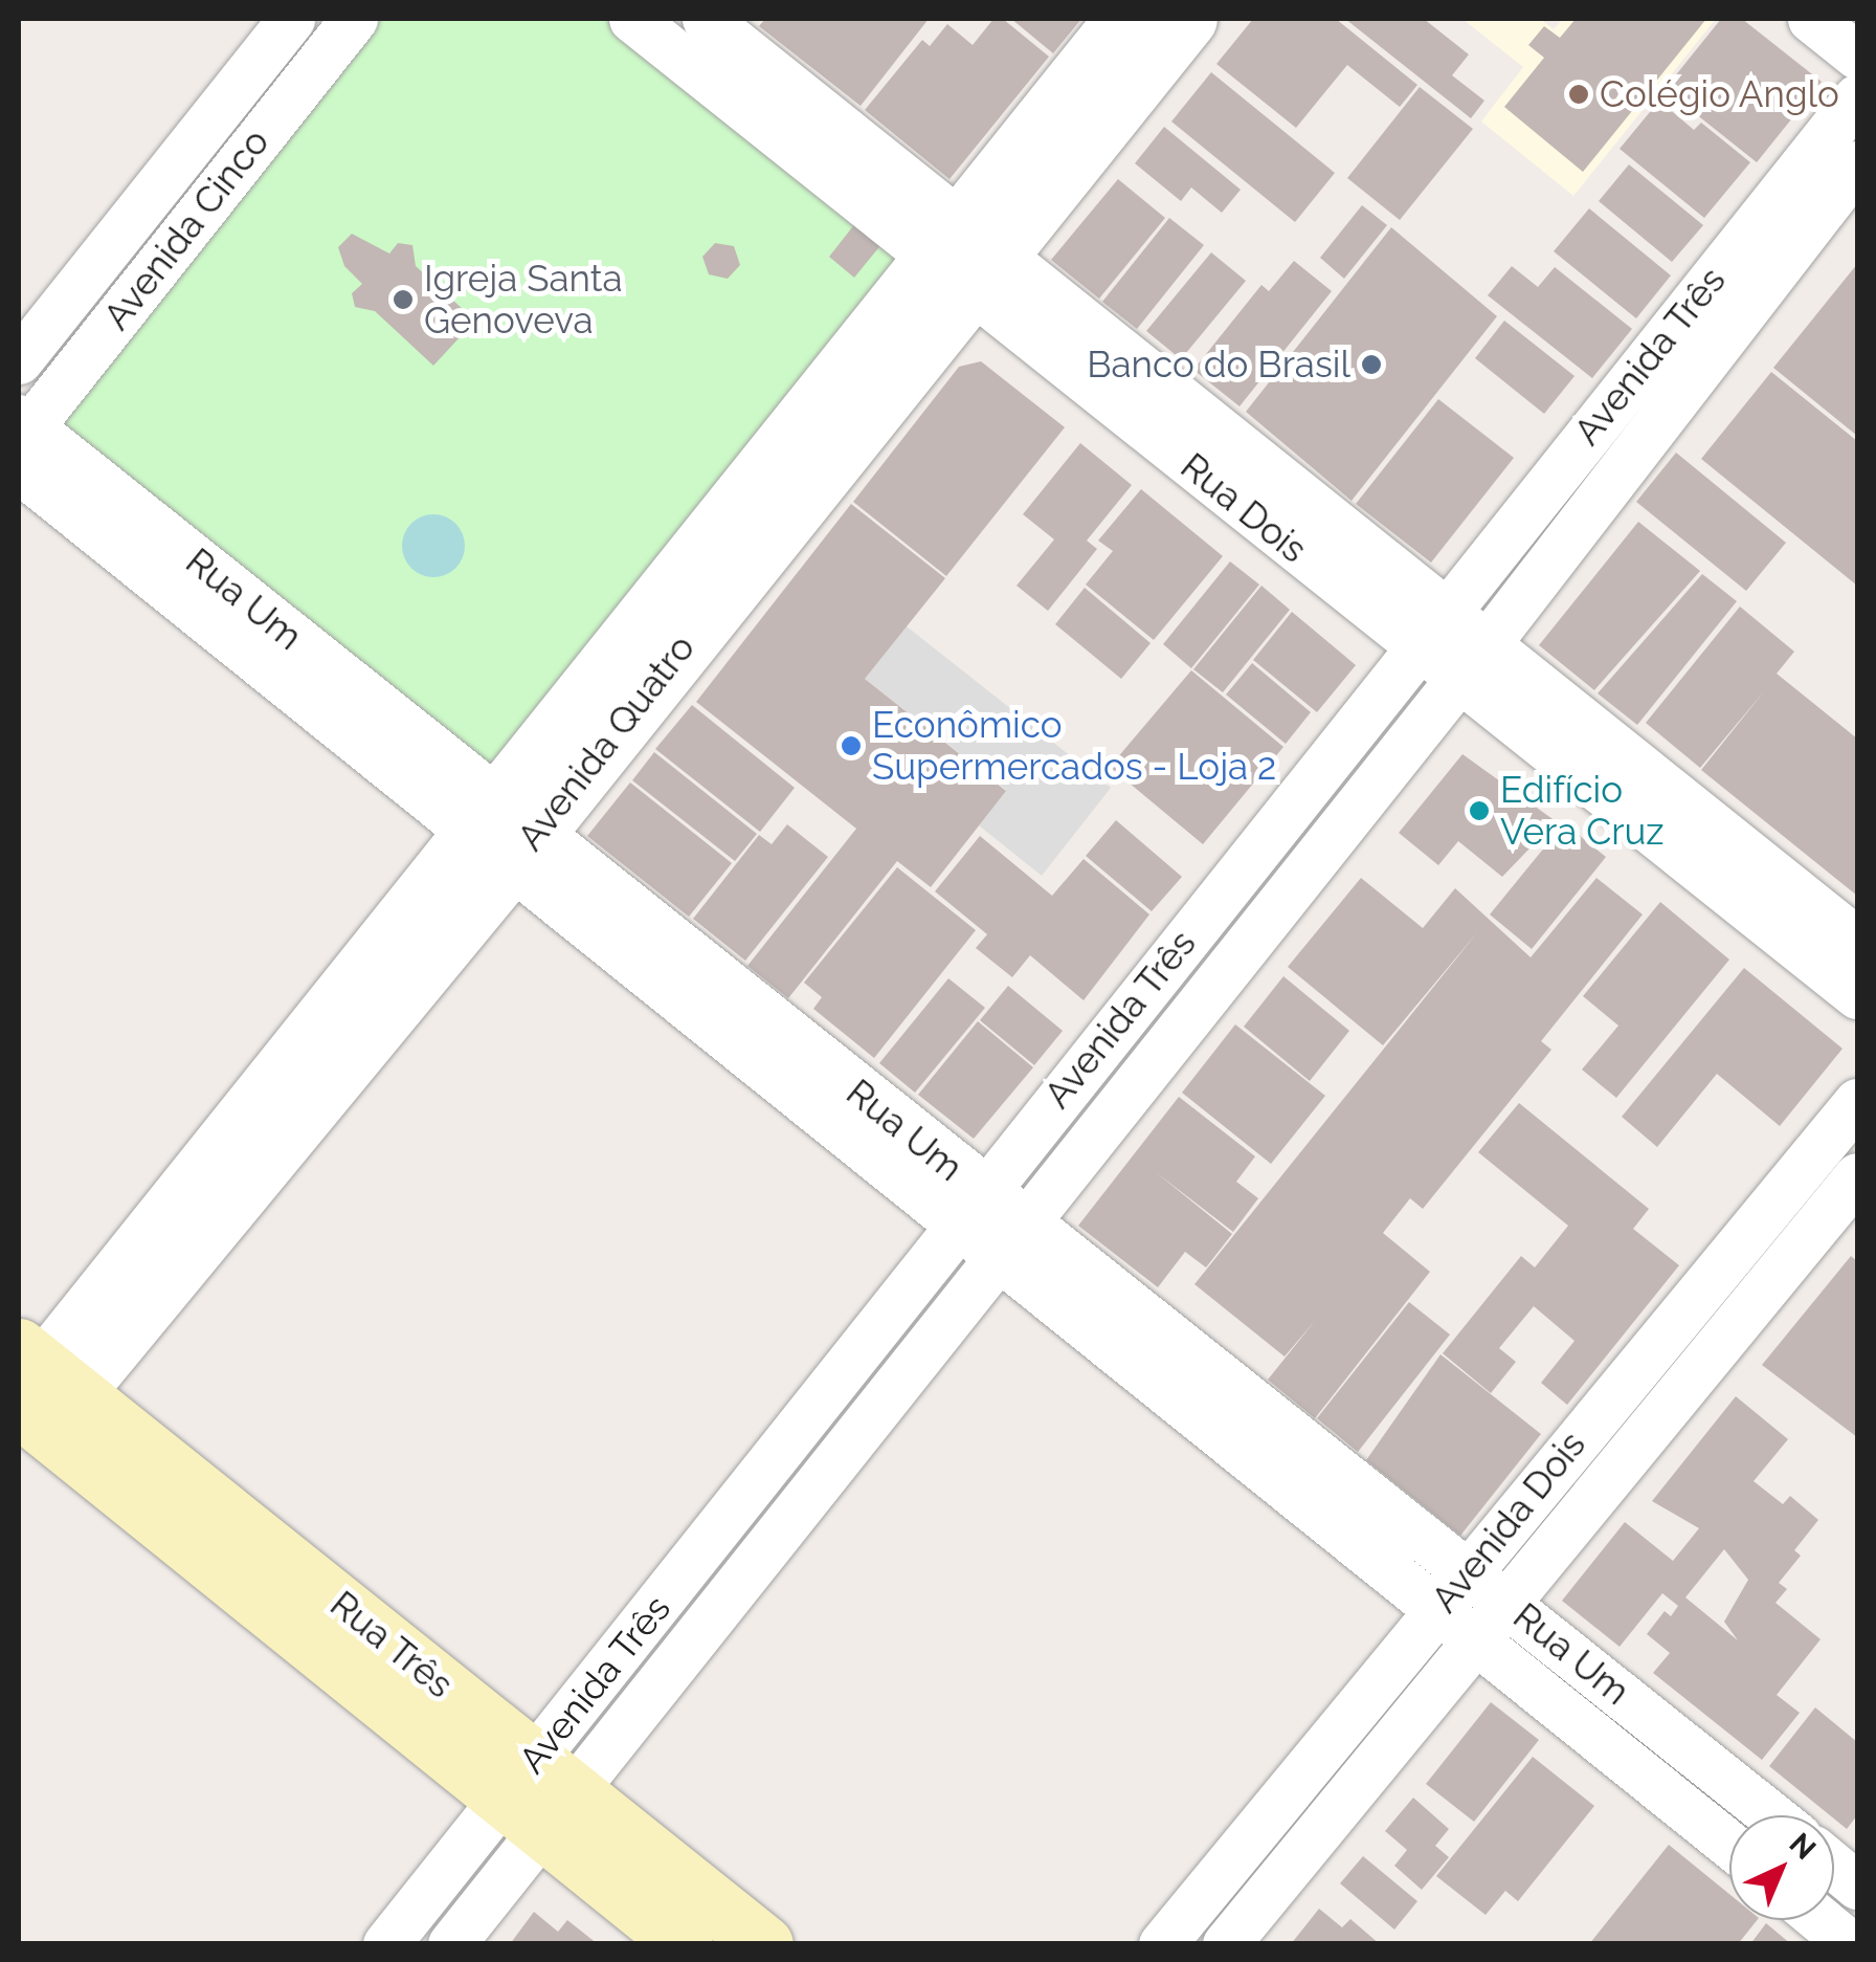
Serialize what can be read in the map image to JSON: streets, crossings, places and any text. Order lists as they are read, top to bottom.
{
  "streets": {
    "main road": ["Rua Três"],
    "street": [
      "Avenida Cinco",
      "Avenida Três",
      "Rua Dois",
      "Rua Um",
      "Avenida Quatro",
      "Avenida Dois"
    ]
  },
  "crossings": [
    ["Avenida Cinco", "Rua Um"],
    ["Avenida Três", "Rua Dois"],
    ["Avenida Três", "Rua Um"],
    ["Avenida Três", "Rua Três"],
    ["Rua Dois", "Avenida Quatro"],
    ["Rua Um", "Avenida Quatro"],
    ["Rua Um", "Avenida Dois"],
    ["Avenida Quatro", "Rua Três"]
  ],
  "places": [
    "Colégio Anglo",
    "Igreja Santa Genoveva",
    "Banco do Brasil",
    "Econômico Supermercados - Loja 2",
    "Edifício Vera Cruz"
  ],
  "north": "top right"
}
